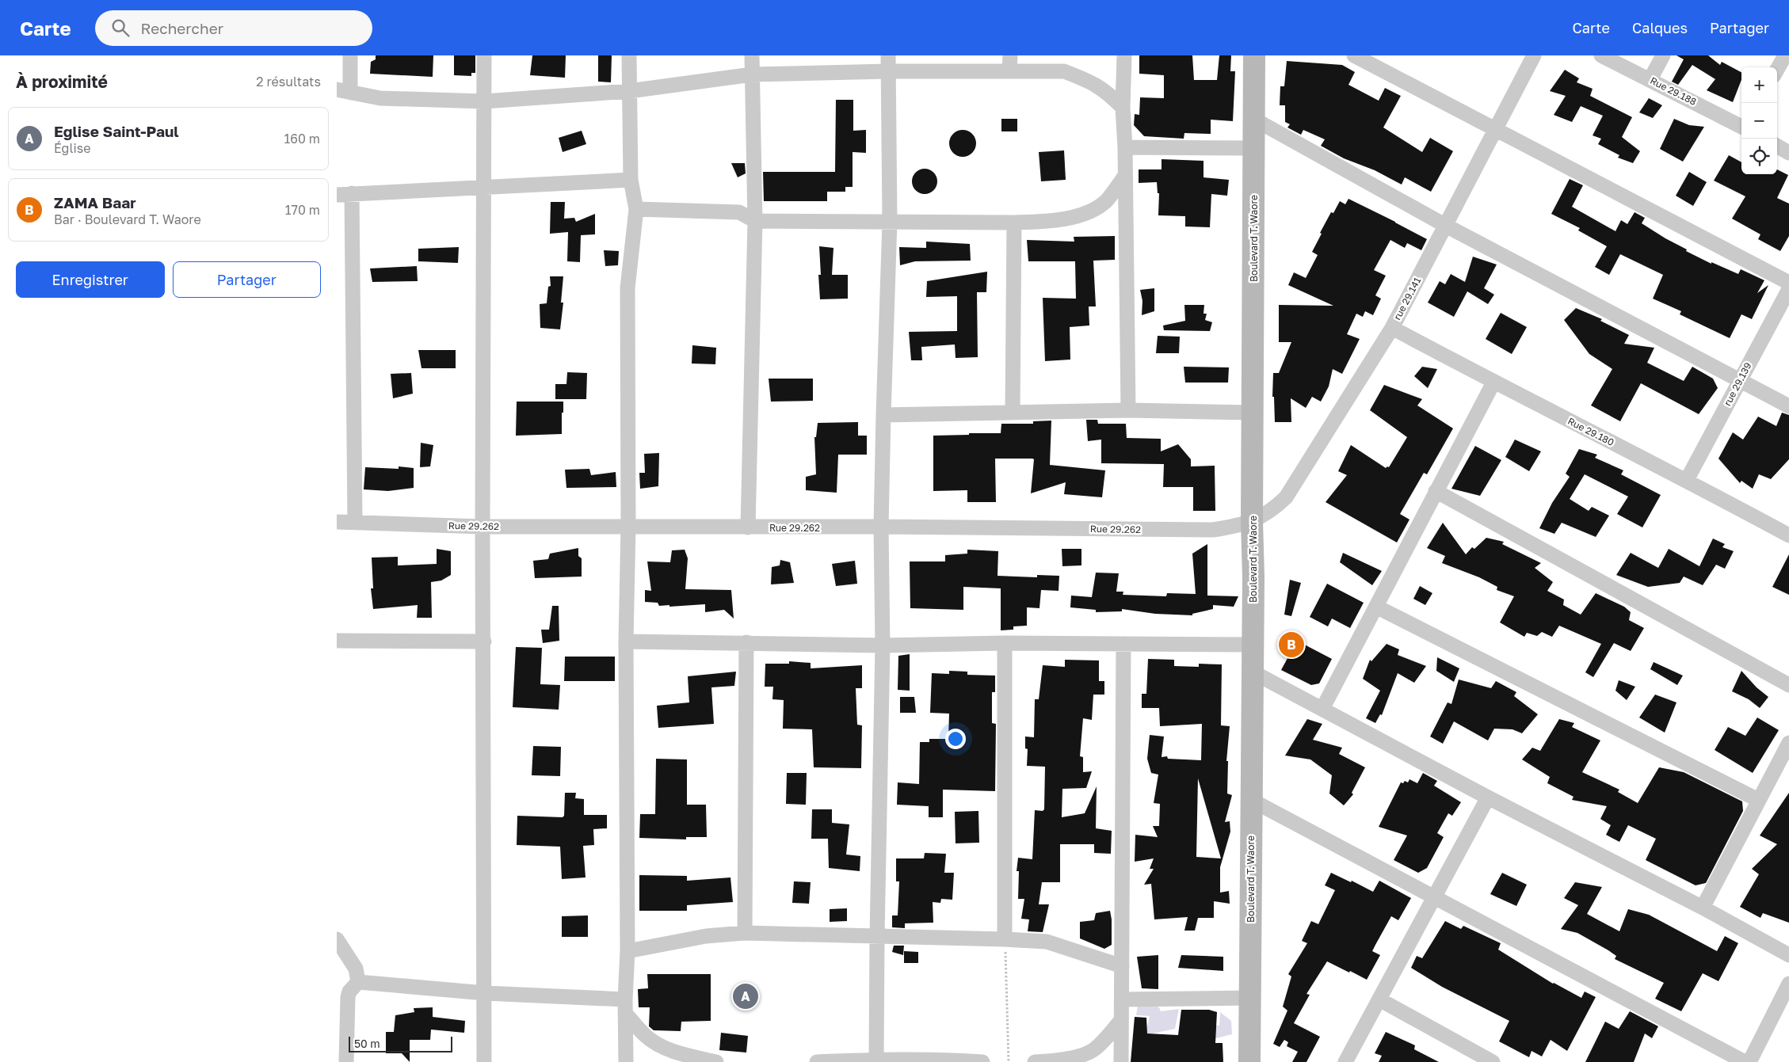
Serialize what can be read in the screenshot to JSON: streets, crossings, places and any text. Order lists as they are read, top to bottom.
{
  "streets": {
    "street": [
      "Rue 29.188",
      "Boulevard T. Waore",
      "rue 29.141",
      "rue 29.139",
      "Rue 29.180",
      "Rue 29.262"
    ]
  },
  "crossings": [
    ["Boulevard T. Waore", "rue 29.141"],
    ["Boulevard T. Waore", "Rue 29.262"],
    ["rue 29.141", "Rue 29.180"],
    ["rue 29.141", "Rue 29.262"],
    ["rue 29.139", "Rue 29.180"]
  ],
  "scale_bar": "50 m",
  "page": {
    "header": "Carte",
    "search": "Rechercher",
    "nav": ["Carte", "Calques", "Partager"],
    "heading": ["À proximité", "2 résultats"],
    "map_buttons": ["+", "−"],
    "list": [
      {
        "mark": "A",
        "name": "Eglise Saint-Paul",
        "note": "Église",
        "value": "160 m"
      },
      {
        "mark": "B",
        "name": "ZAMA Baar",
        "note": "Bar · Boulevard T. Waore",
        "value": "170 m"
      }
    ],
    "buttons": ["Enregistrer", "Partager"],
    "pins": ["B", "A"],
    "scale": "50 m"
  }
}
